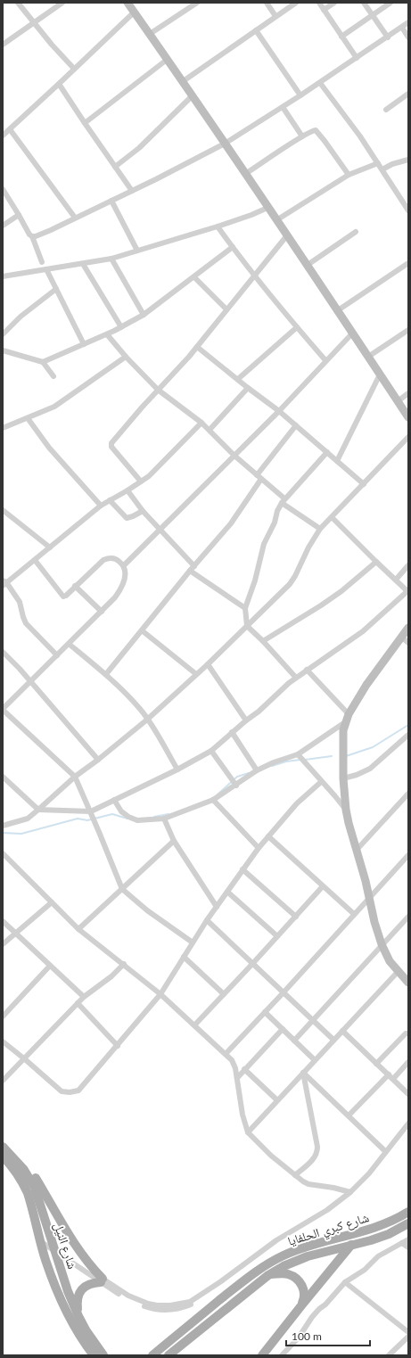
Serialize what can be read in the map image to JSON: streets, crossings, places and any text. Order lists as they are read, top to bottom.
{
  "streets": {
    "main road": ["شارع كبري الحلفايا", "شارع النيل"]
  },
  "scale_bar": "100 m"
}
